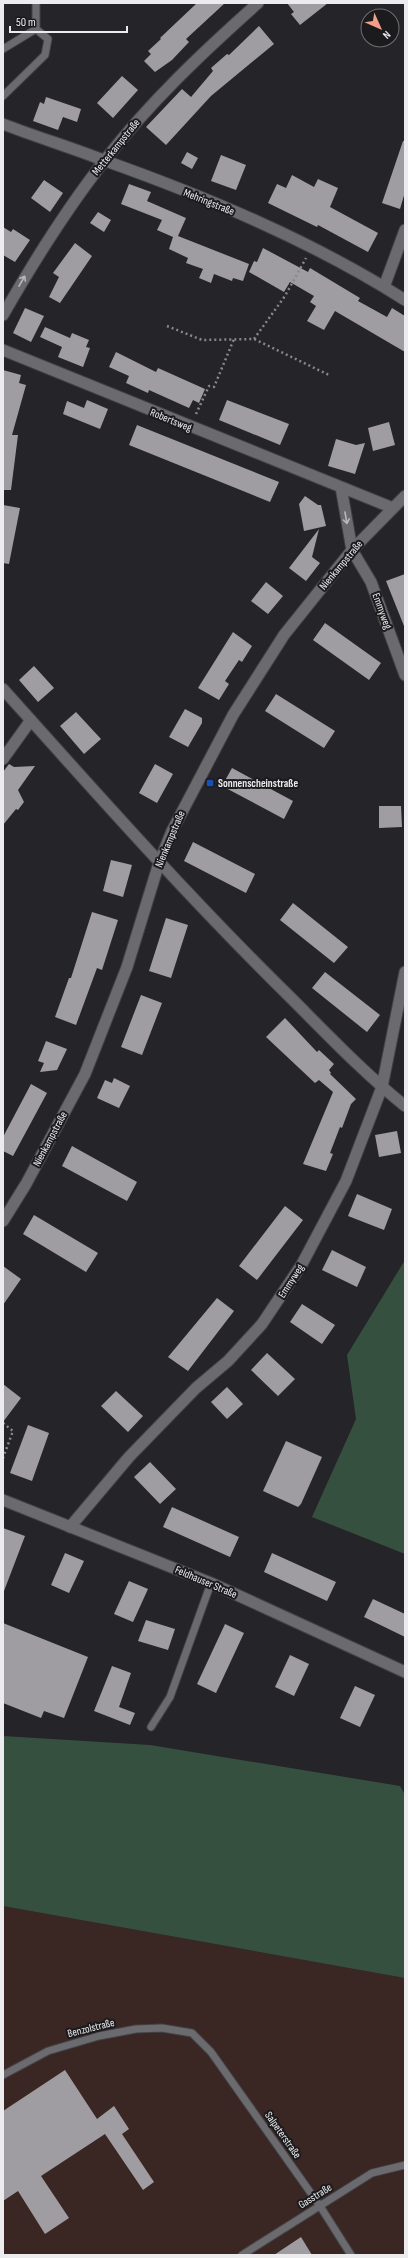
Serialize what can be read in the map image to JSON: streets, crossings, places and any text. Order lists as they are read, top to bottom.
{
  "streets": {
    "street": [
      "Metterkampstraße",
      "Mehringstraße",
      "Robertsweg",
      "Nienkampstraße",
      "Emmyweg",
      "Feldhauser Straße"
    ],
    "lane": ["Benzolstraße", "Salpeterstraße", "Gasstraße"]
  },
  "crossings": [
    ["Metterkampstraße", "Mehringstraße"],
    ["Robertsweg", "Nienkampstraße"],
    ["Nienkampstraße", "Emmyweg"],
    ["Emmyweg", "Feldhauser Straße"],
    ["Benzolstraße", "Salpeterstraße"],
    ["Salpeterstraße", "Gasstraße"]
  ],
  "one_way": ["Metterkampstraße"],
  "places": {
    "transit": ["Sonnenscheinstraße"]
  },
  "scale_bar": "50 m",
  "north": "bottom right"
}
